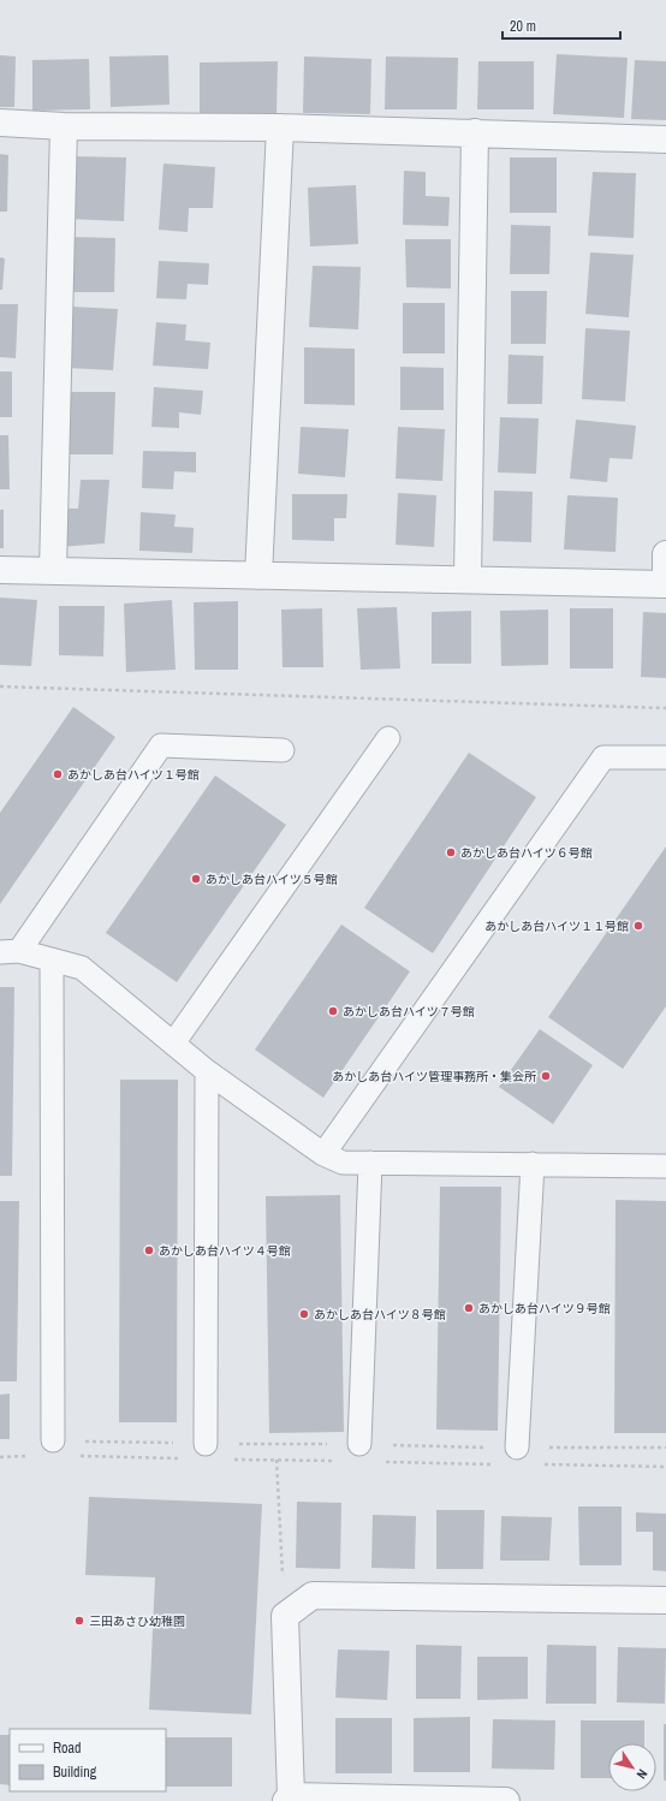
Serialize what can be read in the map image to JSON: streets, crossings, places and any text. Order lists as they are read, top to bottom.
{
  "places": [
    "あかしあ台ハイツ１号館",
    "あかしあ台ハイツ６号館",
    "あかしあ台ハイツ５号館",
    "あかしあ台ハイツ１１号館",
    "あかしあ台ハイツ７号館",
    "あかしあ台ハイツ管理事務所・集会所",
    "あかしあ台ハイツ４号館",
    "あかしあ台ハイツ９号館",
    "あかしあ台ハイツ８号館",
    "三田あさひ幼稚園"
  ],
  "legend": ["Road", "Building"],
  "scale_bar": "20 m",
  "north": "bottom right"
}
